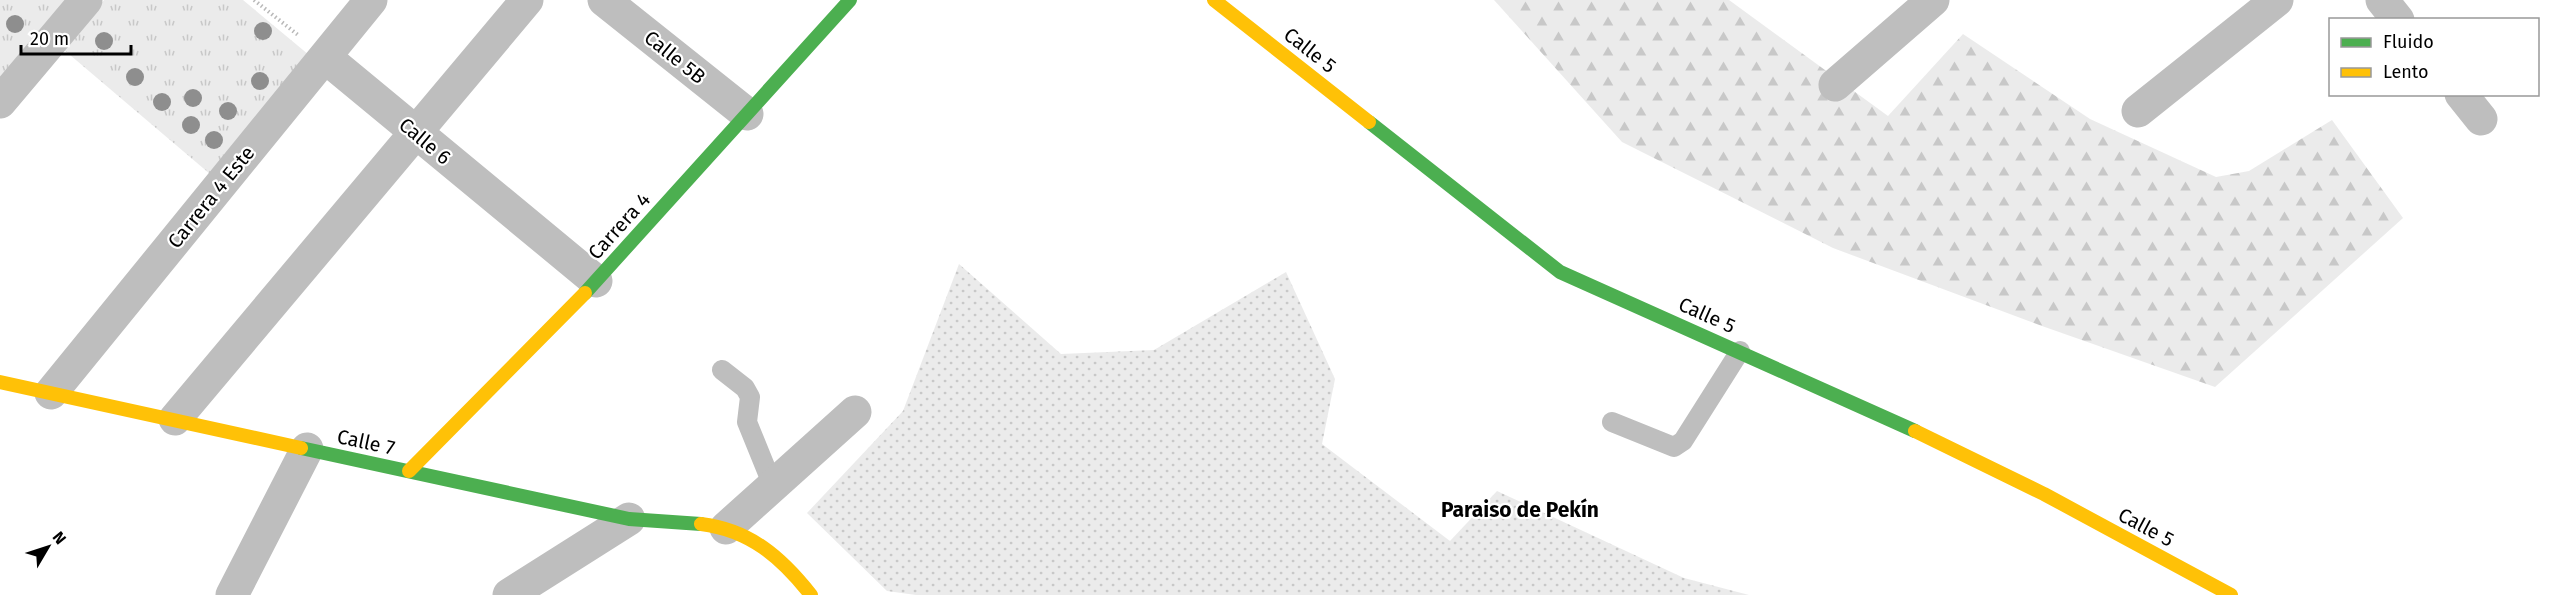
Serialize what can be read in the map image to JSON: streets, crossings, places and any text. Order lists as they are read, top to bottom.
{
  "streets": {
    "street": [
      "Calle 5",
      "Calle 5B",
      "Calle 6",
      "Carrera 4 Este",
      "Carrera 4",
      "Calle 7"
    ]
  },
  "crossings": [
    ["Calle 5B", "Carrera 4"],
    ["Calle 6", "Carrera 4 Este"],
    ["Calle 6", "Carrera 4"],
    ["Carrera 4 Este", "Calle 7"],
    ["Carrera 4", "Calle 7"]
  ],
  "districts": ["Paraiso de Pekín"],
  "legend": ["Fluido", "Lento"],
  "scale_bar": "20 m",
  "north": "top right"
}
